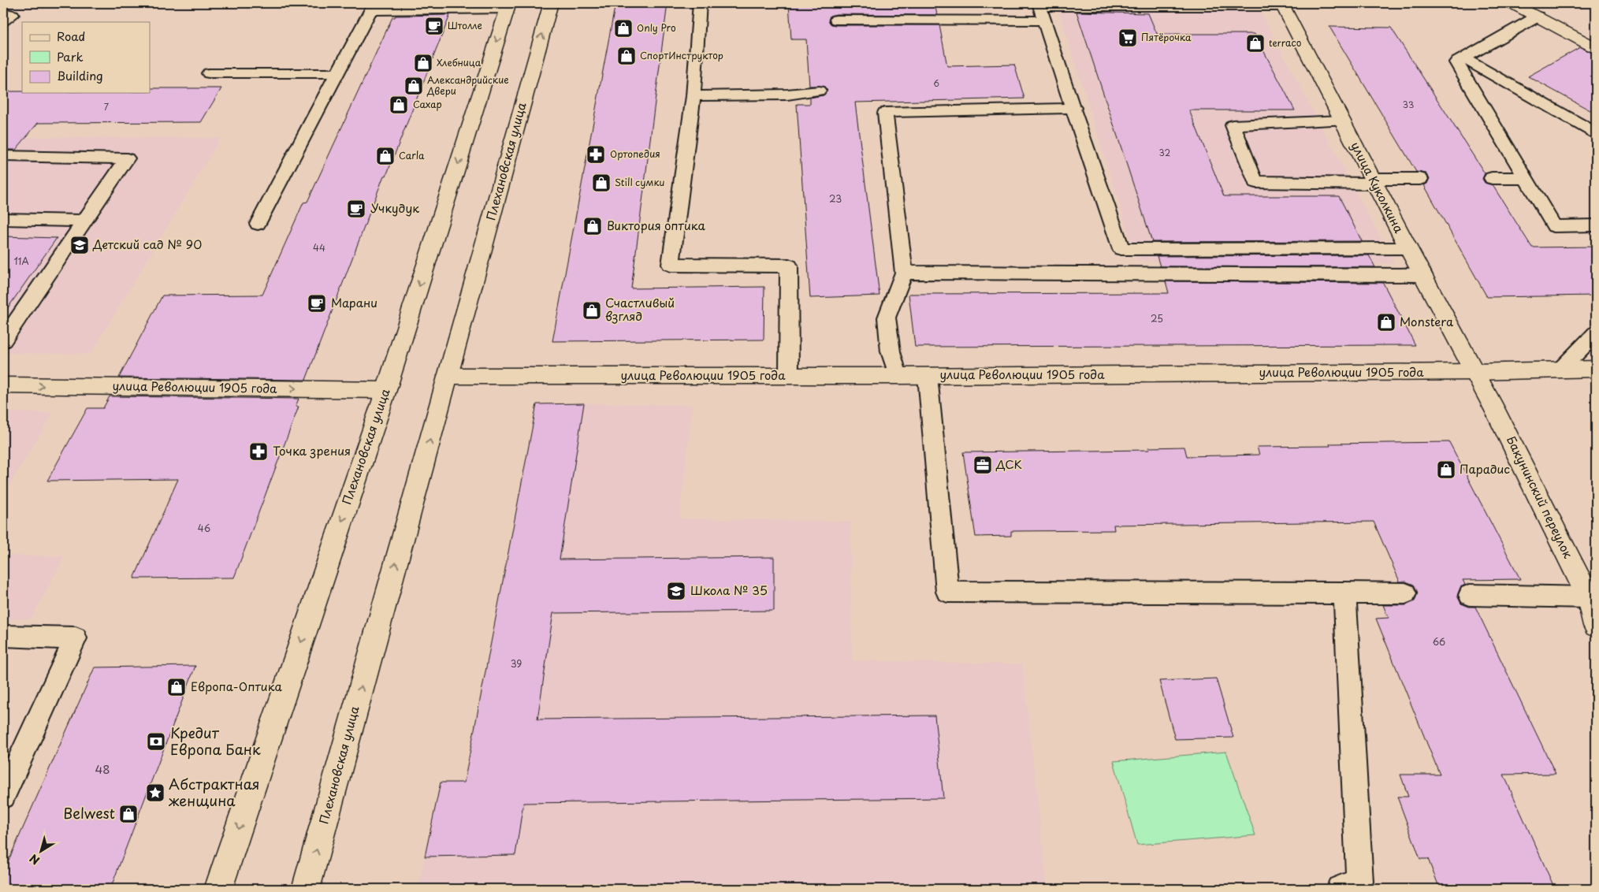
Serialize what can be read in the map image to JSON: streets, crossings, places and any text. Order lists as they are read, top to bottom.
{
  "streets": {
    "street": [
      "Плехановская улица",
      "улица Куколкина",
      "улица Революции 1905 года",
      "Бакунинский переулок"
    ]
  },
  "crossings": [
    ["Плехановская улица", "улица Революции 1905 года"],
    ["улица Куколкина", "улица Революции 1905 года"],
    ["улица Куколкина", "Бакунинский переулок"],
    ["улица Революции 1905 года", "Бакунинский переулок"]
  ],
  "places": {
    "cafe": ["Штолле", "Учкудук", "Марани"],
    "shop": [
      "Only Pro",
      "terraco",
      "СпортИнструктор",
      "Хлебница",
      "Александрийские Двери",
      "Сахар",
      "Carla",
      "Still сумки",
      "Виктория оптика",
      "Счастливый взгляд",
      "Monstera",
      "Парадис",
      "Европа-Оптика",
      "Belwest"
    ],
    "supermarket": ["Пятёрочка"],
    "pharmacy": ["Ортопедия", "Точка зрения"],
    "school or university": ["Детский сад № 90", "Школа № 35"],
    "office": ["ДСК"],
    "bank": ["Кредит Европа Банк"],
    "place": ["Абстрактная женщина"]
  },
  "house_numbers": [
    "6",
    "33",
    "7",
    "32",
    "23",
    "44",
    "11А",
    "25",
    "46",
    "66",
    "39",
    "48"
  ],
  "legend": ["Road", "Park", "Building"],
  "north": "bottom left"
}
